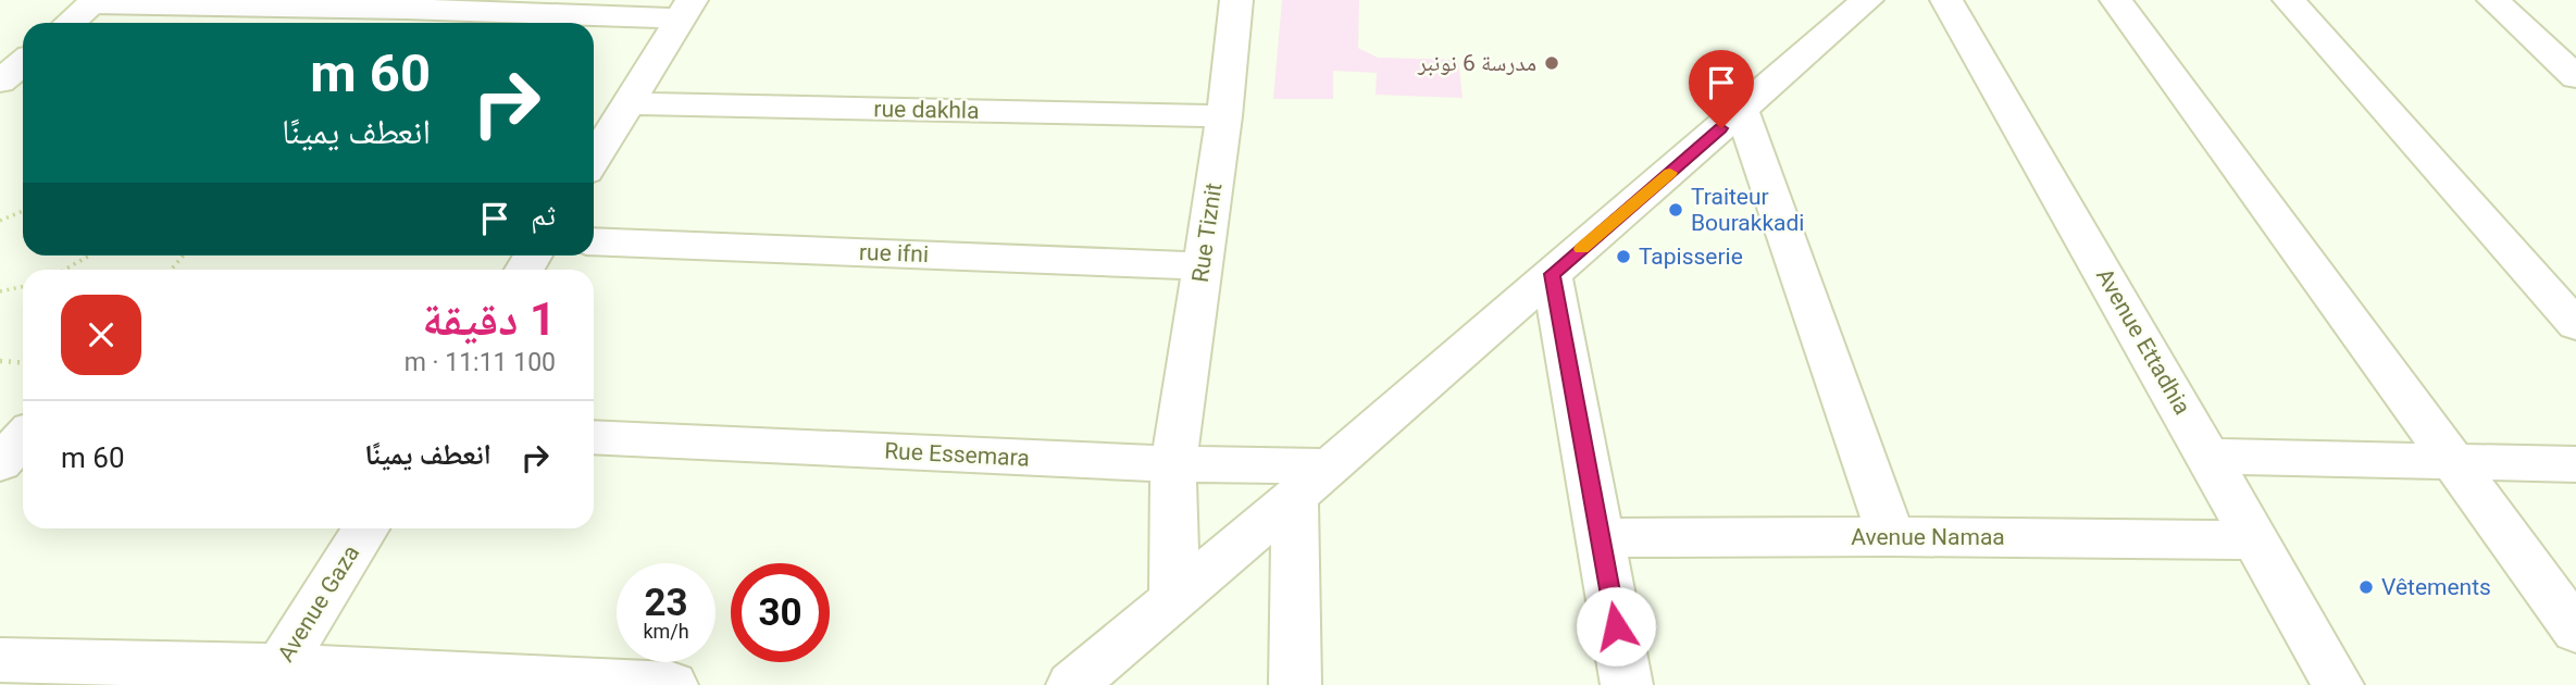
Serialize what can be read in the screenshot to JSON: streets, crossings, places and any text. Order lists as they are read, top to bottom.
{
  "streets": {
    "street": [
      "rue dakhla",
      "Rue Tiznit",
      "rue ifni",
      "Avenue Ettadhia",
      "Rue Essemara",
      "Avenue Namaa",
      "Avenue Gaza"
    ]
  },
  "crossings": [
    ["rue dakhla", "Rue Tiznit"],
    ["Rue Tiznit", "rue ifni"],
    ["Rue Tiznit", "Rue Essemara"],
    ["Avenue Ettadhia", "Avenue Namaa"]
  ],
  "places": [
    "مدرسة 6 نونبر",
    "Traiteur Bourakkadi",
    "Tapisserie",
    "Vêtements"
  ],
  "page": {
    "turn": ["60 m", "انعطف يمينًا"],
    "then": "ثم",
    "heading": ["1 دقيقة", "100 m · 11:11"],
    "list": [
      {
        "name": "انعطف يمينًا",
        "value": "60 m"
      }
    ],
    "speed": "23 km/h",
    "limit": "30"
  }
}
